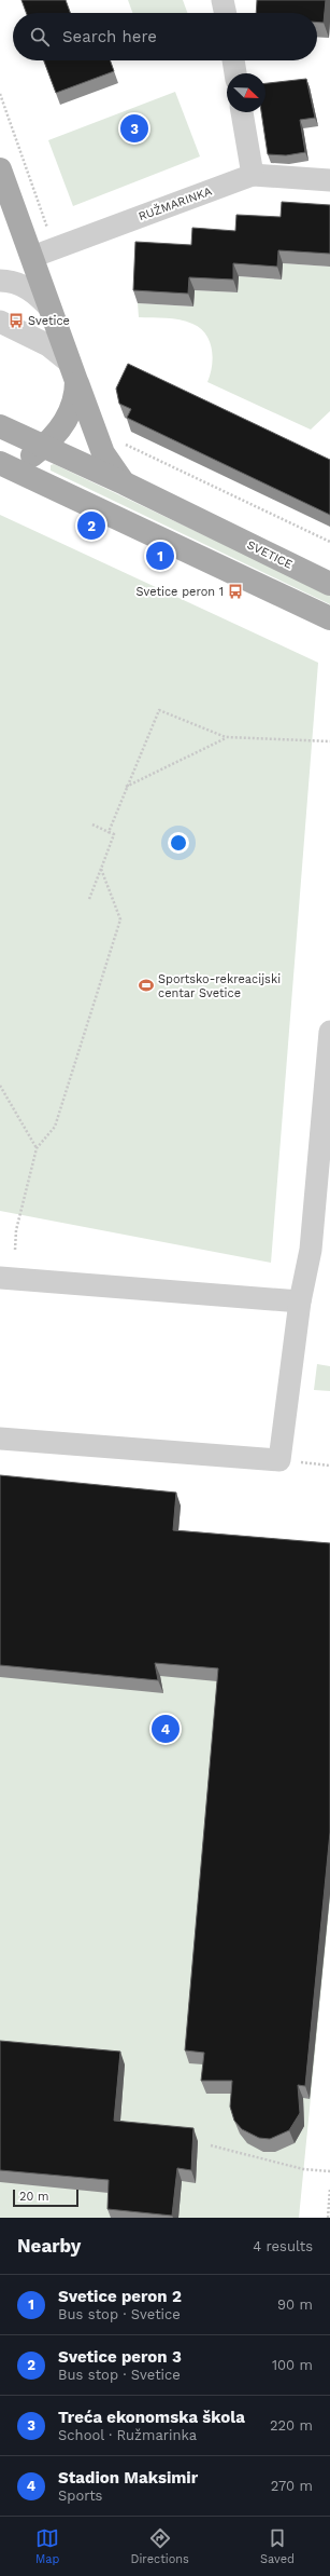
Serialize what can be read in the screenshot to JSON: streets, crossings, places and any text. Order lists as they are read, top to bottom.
{
  "streets": {
    "main road": ["SVETICE"],
    "street": ["RUŽMARINKA"]
  },
  "places": {
    "bus stop": ["Svetice", "Svetice peron 1"],
    "sports": ["Sportsko-rekreacijski centar Svetice"]
  },
  "scale_bar": "20 m",
  "north": "bottom right",
  "page": {
    "search": "Search here",
    "pins": [
      "3",
      "2",
      "1",
      "4"
    ],
    "scale": "20 m",
    "heading": ["Nearby", "4 results"],
    "list": [
      {
        "mark": "1",
        "name": "Svetice peron 2",
        "note": "Bus stop · Svetice",
        "value": "90 m"
      },
      {
        "mark": "2",
        "name": "Svetice peron 3",
        "note": "Bus stop · Svetice",
        "value": "100 m"
      },
      {
        "mark": "3",
        "name": "Treća ekonomska škola",
        "note": "School · Ružmarinka",
        "value": "220 m"
      },
      {
        "mark": "4",
        "name": "Stadion Maksimir",
        "note": "Sports",
        "value": "270 m"
      }
    ],
    "nav": ["Map", "Directions", "Saved"]
  }
}
